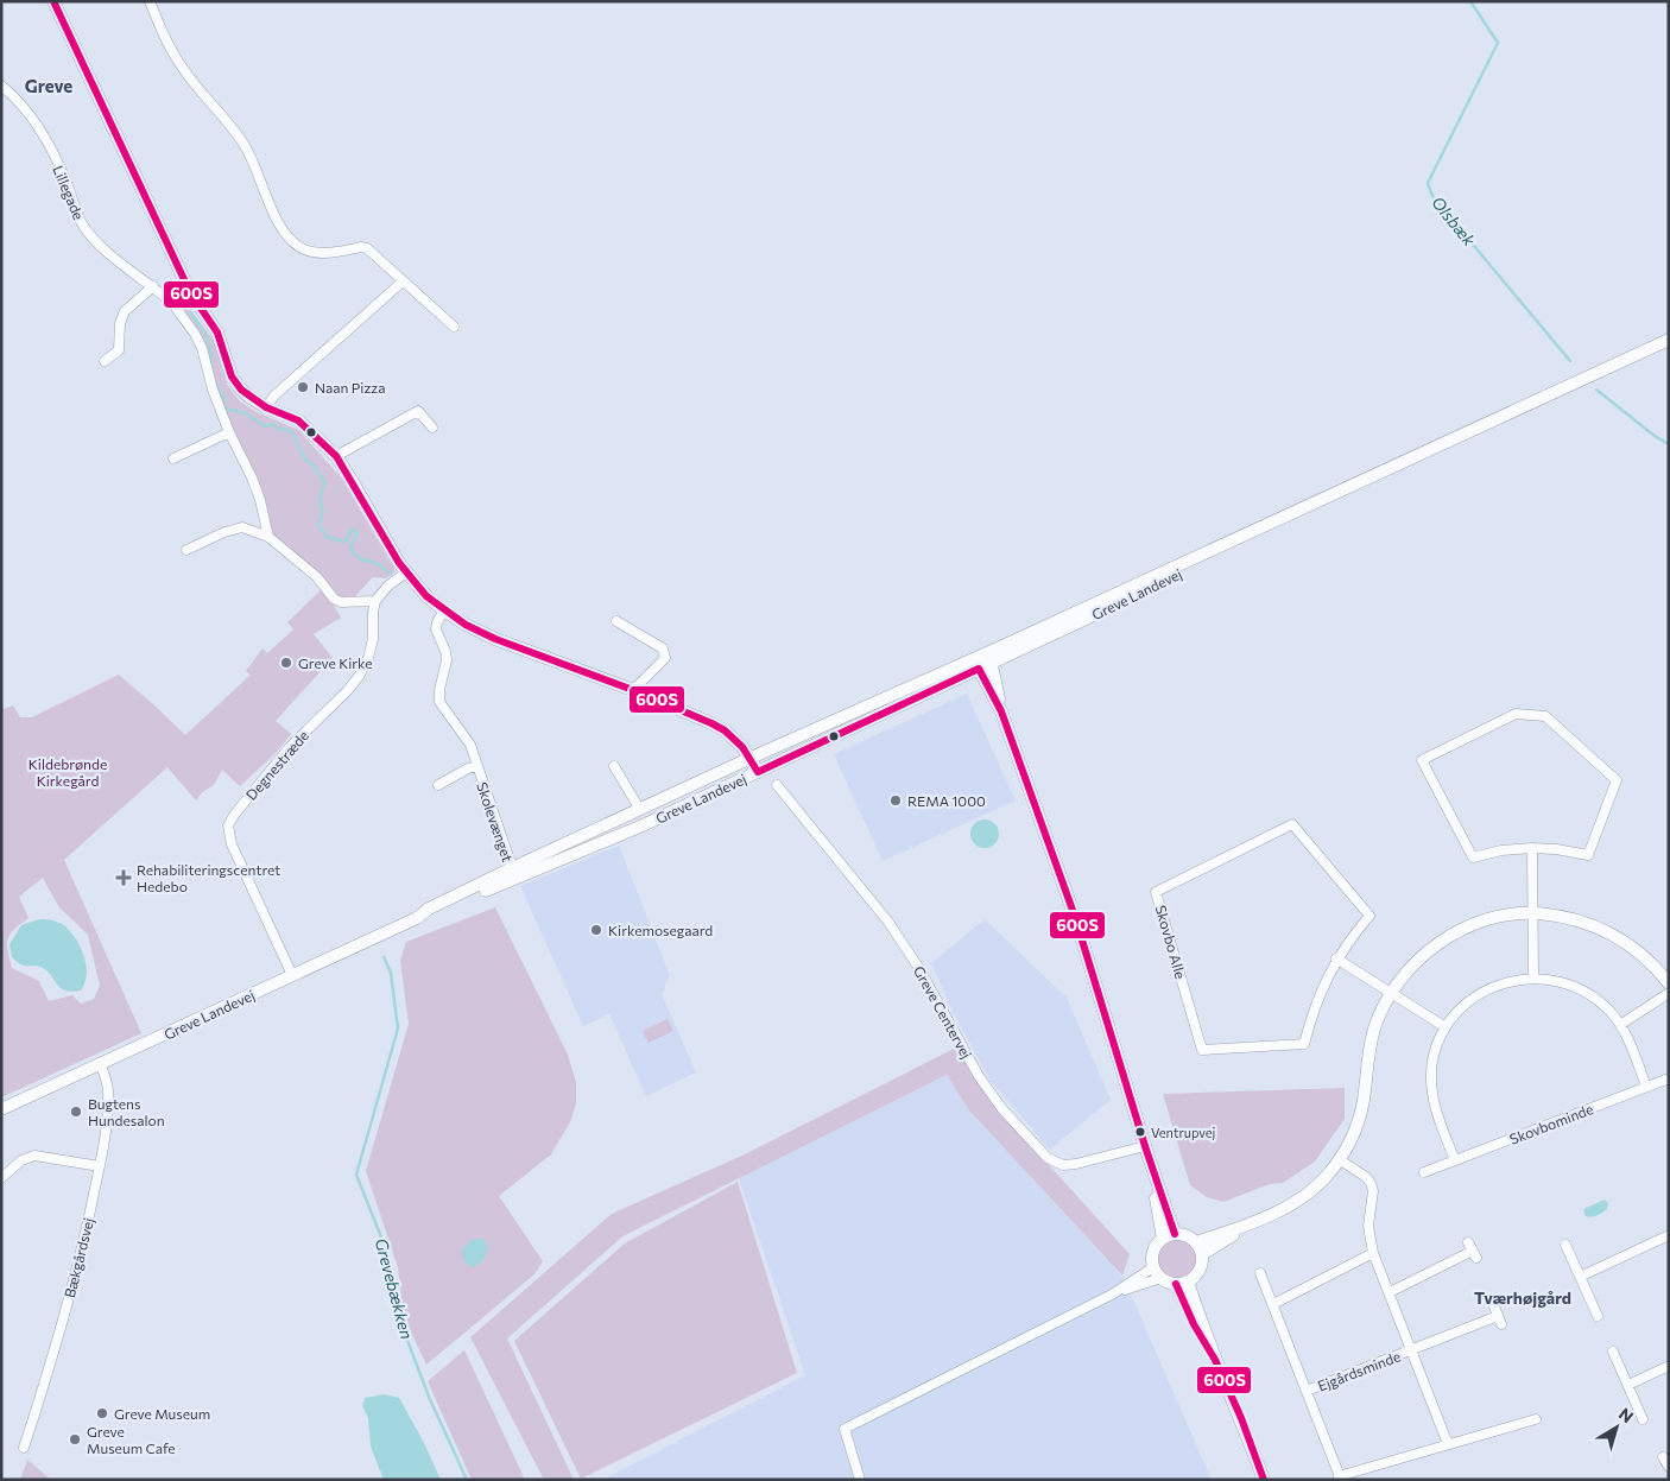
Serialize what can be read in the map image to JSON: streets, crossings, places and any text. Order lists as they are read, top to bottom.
{
  "streets": {
    "street": [
      "Lillegade",
      "Greve Landevej",
      "Degnestræde",
      "Skolevænget",
      "Skovbo Alle",
      "Greve Centervej",
      "Skovbominde",
      "Bækgårdsvej",
      "Ejgårdsminde"
    ]
  },
  "crossings": [
    ["Greve Landevej", "Degnestræde"],
    ["Greve Landevej", "Skolevænget"],
    ["Greve Landevej", "Bækgårdsvej"]
  ],
  "districts": ["Greve", "Tværhøjgård"],
  "water": ["Olsbæk", "Grevebækken"],
  "parks": ["Kildebrønde Kirkegård"],
  "places": {
    "other": [
      "Naan Pizza",
      "Greve Kirke",
      "REMA 1000",
      "Kirkemosegaard",
      "Bugtens Hundesalon",
      "Ventrupvej",
      "Greve Museum",
      "Greve Museum Cafe"
    ],
    "health": ["Rehabiliteringscentret Hedebo"]
  },
  "lines": ["transit line 600S"],
  "north": "top right"
}
